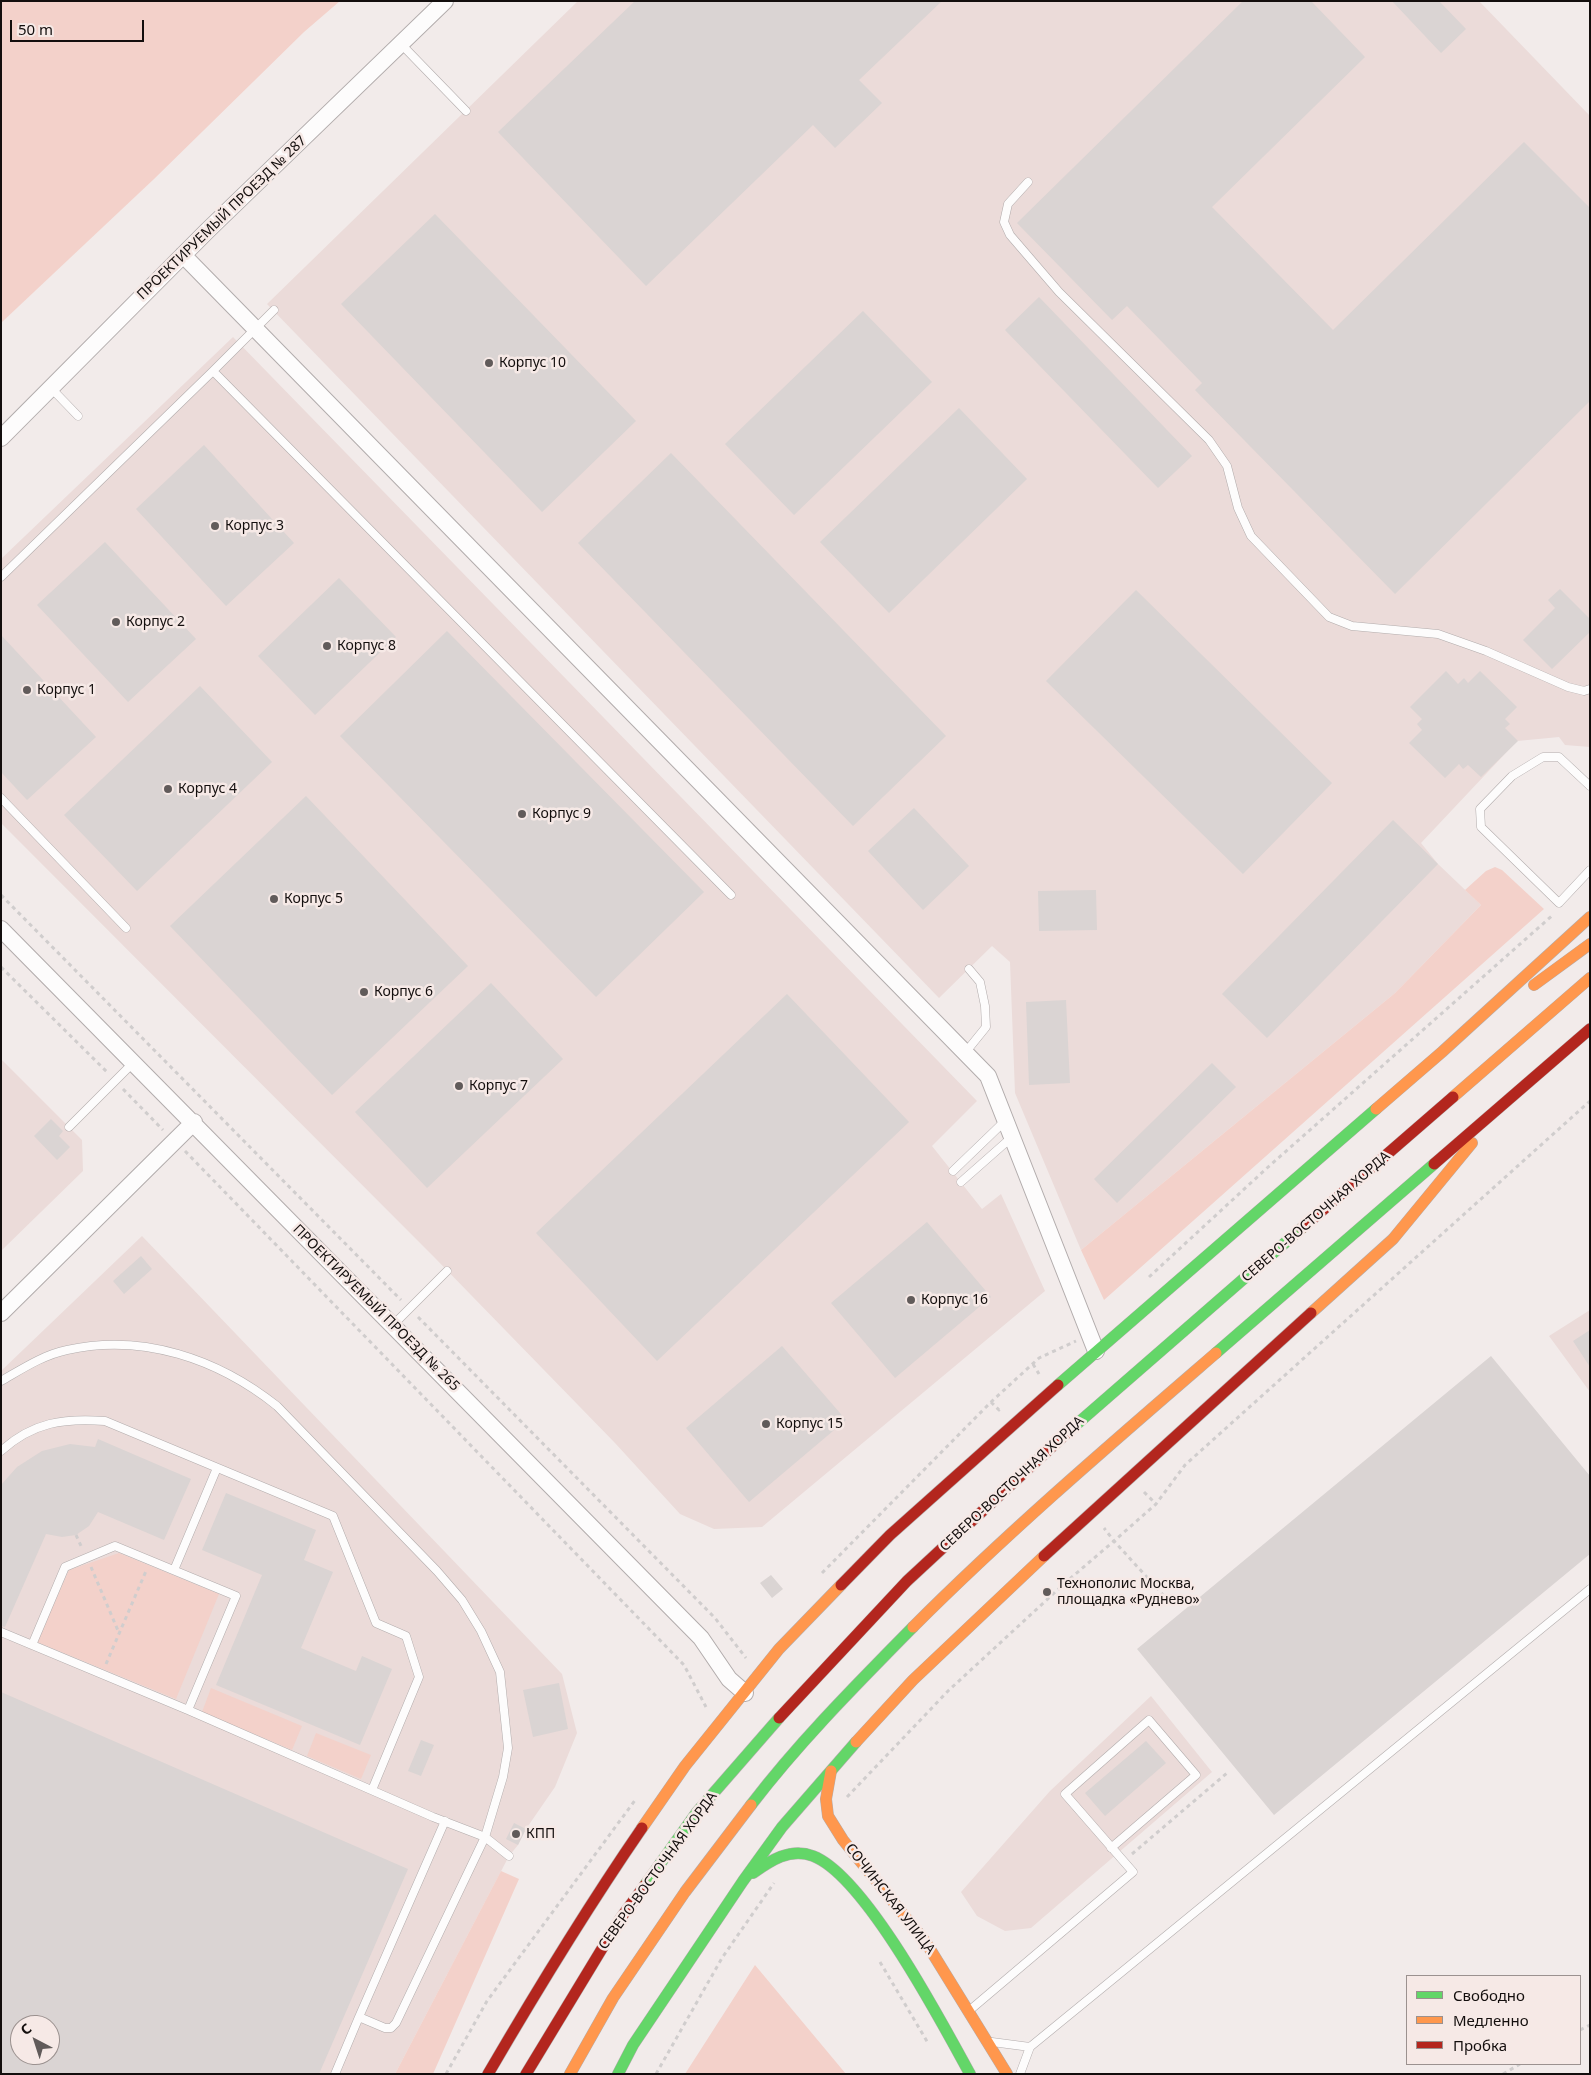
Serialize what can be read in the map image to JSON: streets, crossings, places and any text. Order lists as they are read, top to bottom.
{
  "streets": {
    "main road": ["СЕВЕРО-ВОСТОЧНАЯ ХОРДА", "СОЧИНСКАЯ УЛИЦА"],
    "street": ["ПРОЕКТИРУЕМЫЙ ПРОЕЗД № 287", "ПРОЕКТИРУЕМЫЙ ПРОЕЗД № 265"]
  },
  "places": [
    "Корпус 10",
    "Корпус 3",
    "Корпус 2",
    "Корпус 8",
    "Корпус 1",
    "Корпус 4",
    "Корпус 9",
    "Корпус 5",
    "Корпус 6",
    "Корпус 7",
    "Корпус 16",
    "Корпус 15",
    "Технополис Москва, площадка «Руднево»",
    "КПП"
  ],
  "legend": ["Свободно", "Медленно", "Пробка"],
  "scale_bar": "50 m",
  "north": "top left"
}
